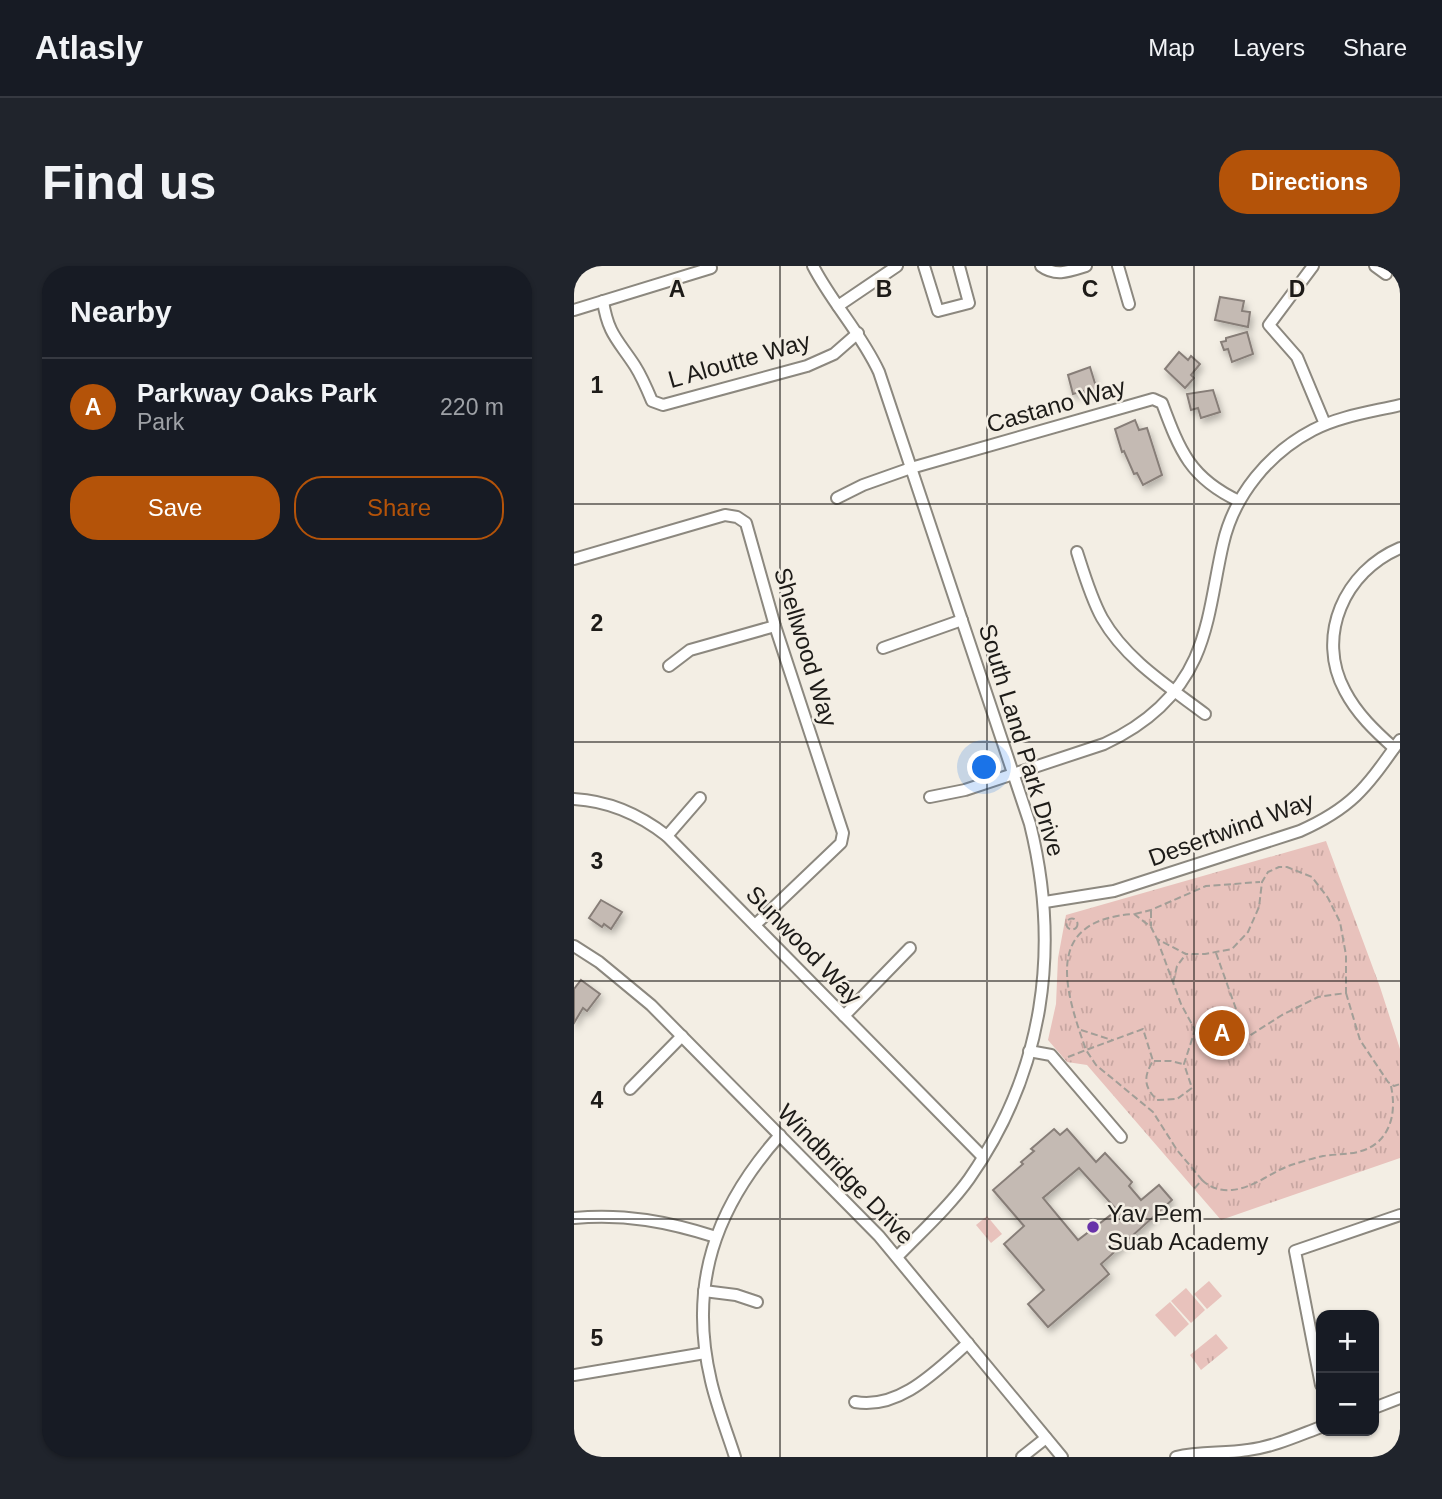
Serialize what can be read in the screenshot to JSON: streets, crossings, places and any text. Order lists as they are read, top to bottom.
{
  "streets": {
    "street": [
      "L Aloutte Way",
      "Castano Way",
      "Shellwood Way",
      "South Land Park Drive",
      "Desertwind Way",
      "Sunwood Way",
      "Windbridge Drive"
    ]
  },
  "crossings": [
    ["L Aloutte Way", "South Land Park Drive"],
    ["Castano Way", "South Land Park Drive"],
    ["Shellwood Way", "Sunwood Way"],
    ["South Land Park Drive", "Desertwind Way"],
    ["South Land Park Drive", "Sunwood Way"],
    ["South Land Park Drive", "Windbridge Drive"]
  ],
  "places": ["Yav Pem Suab Academy"],
  "page": {
    "header": "Atlasly",
    "nav": ["Map", "Layers", "Share"],
    "buttons": [
      "Directions",
      ["Save", "Share"]
    ],
    "title": "Find us",
    "heading": "Nearby",
    "list": [
      {
        "mark": "A",
        "name": "Parkway Oaks Park",
        "note": "Park",
        "value": "220 m"
      }
    ],
    "pins": "A",
    "map_buttons": ["+", "−"]
  },
  "grid": {
    "columns": [
      "A",
      "B",
      "C",
      "D"
    ],
    "rows": [
      "1",
      "2",
      "3",
      "4",
      "5"
    ]
  }
}
